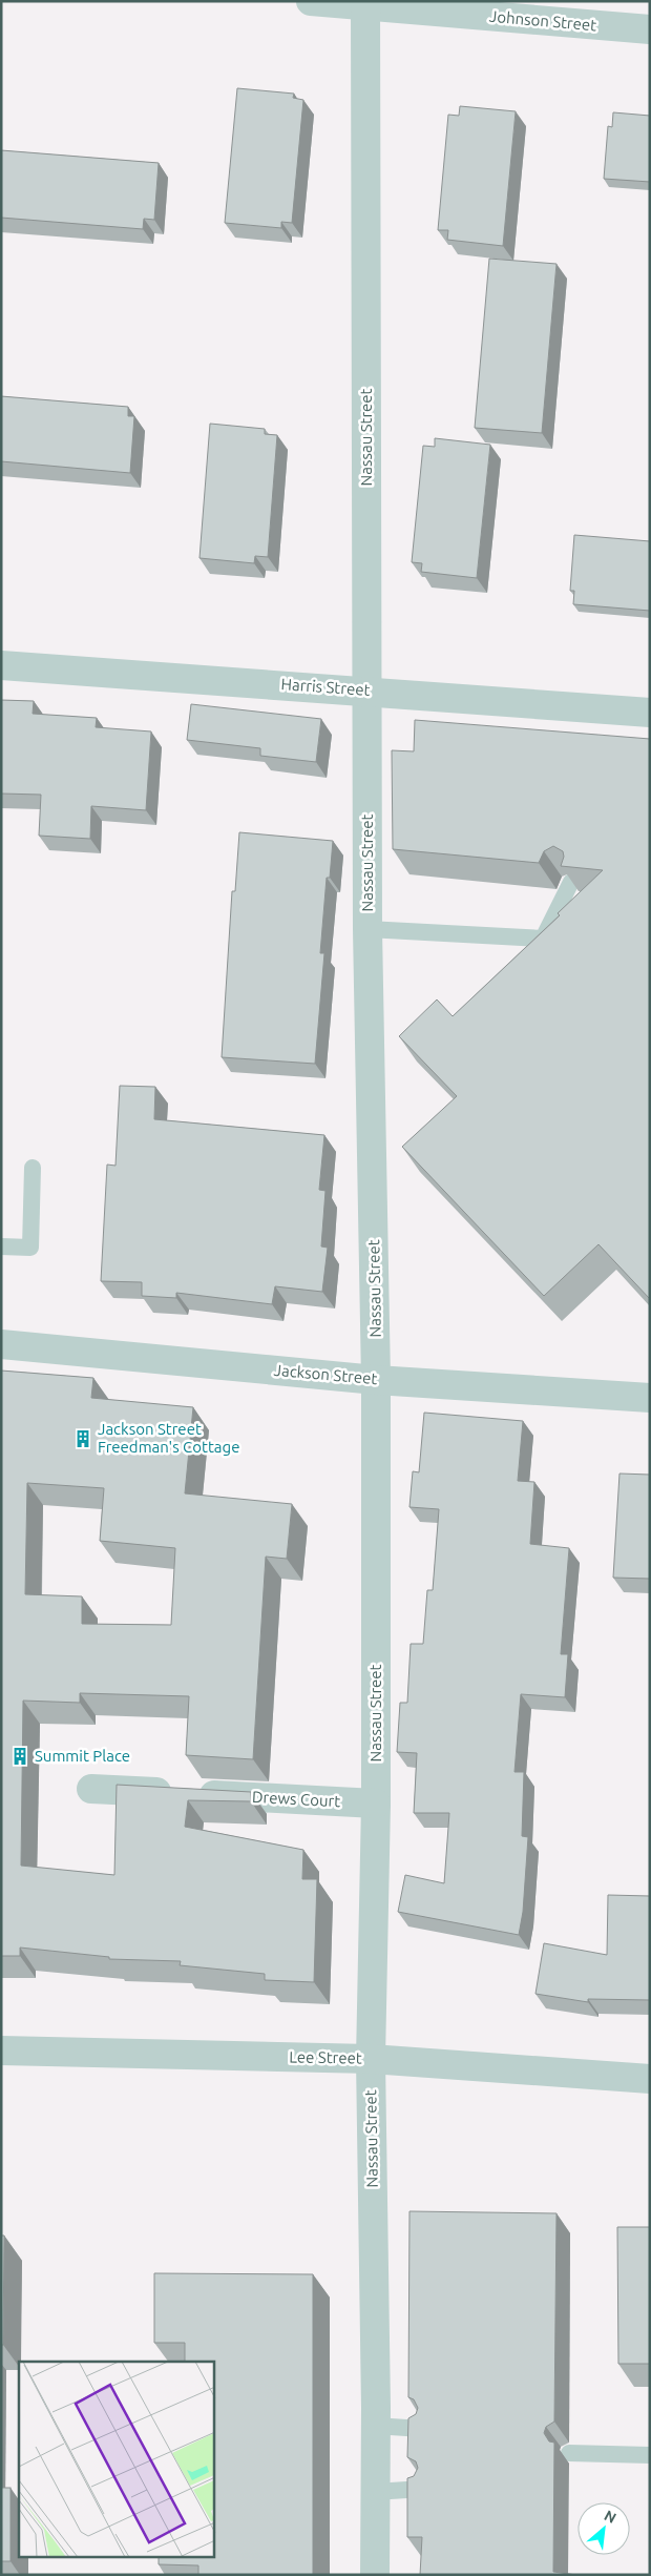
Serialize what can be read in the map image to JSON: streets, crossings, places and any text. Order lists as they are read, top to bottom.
{
  "streets": {
    "street": [
      "Johnson Street",
      "Nassau Street",
      "Harris Street",
      "Jackson Street",
      "Drews Court",
      "Lee Street"
    ]
  },
  "crossings": [
    ["Johnson Street", "Nassau Street"],
    ["Nassau Street", "Harris Street"],
    ["Nassau Street", "Jackson Street"],
    ["Nassau Street", "Drews Court"],
    ["Nassau Street", "Lee Street"]
  ],
  "places": {
    "building": ["Jackson Street Freedman's Cottage", "Summit Place"]
  },
  "north": "top right"
}
